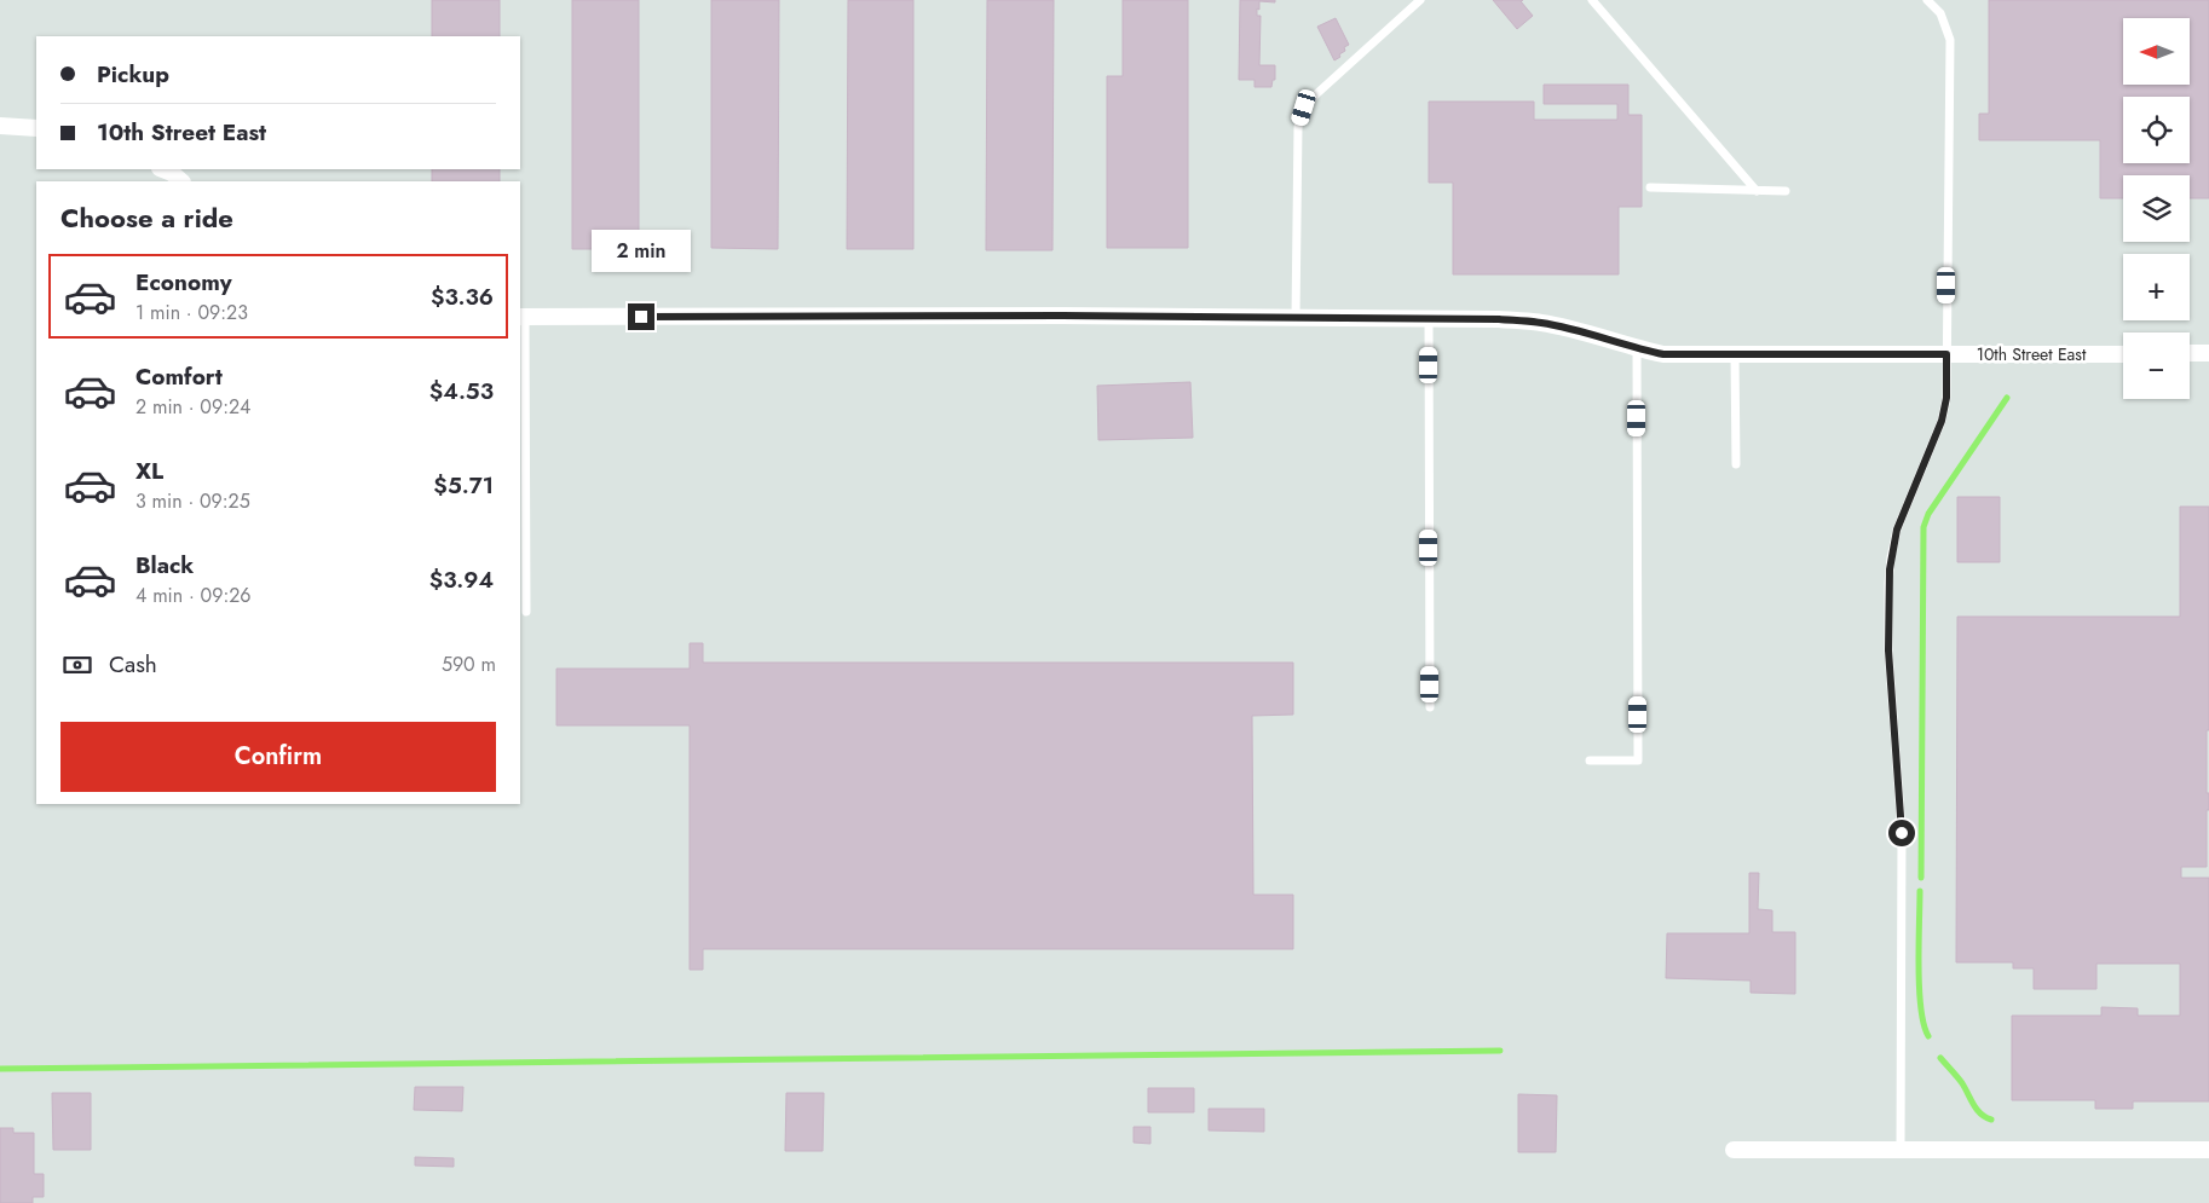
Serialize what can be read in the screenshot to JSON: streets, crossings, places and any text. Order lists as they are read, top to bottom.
{
  "streets": {
    "street": ["10th Street East"]
  },
  "north": "left",
  "page": {
    "map_buttons": ["+", "−"],
    "banner": ["Pickup", "10th Street East"],
    "heading": "Choose a ride",
    "bubble": "2 min",
    "list": [
      {
        "name": "Economy",
        "note": "1 min · 09:23",
        "value": "$3.36"
      },
      {
        "name": "Comfort",
        "note": "2 min · 09:24",
        "value": "$4.53"
      },
      {
        "name": "XL",
        "note": "3 min · 09:25",
        "value": "$5.71"
      },
      {
        "name": "Black",
        "note": "4 min · 09:26",
        "value": "$3.94"
      }
    ],
    "pay": ["Cash", "590 m"],
    "buttons": "Confirm"
  }
}
